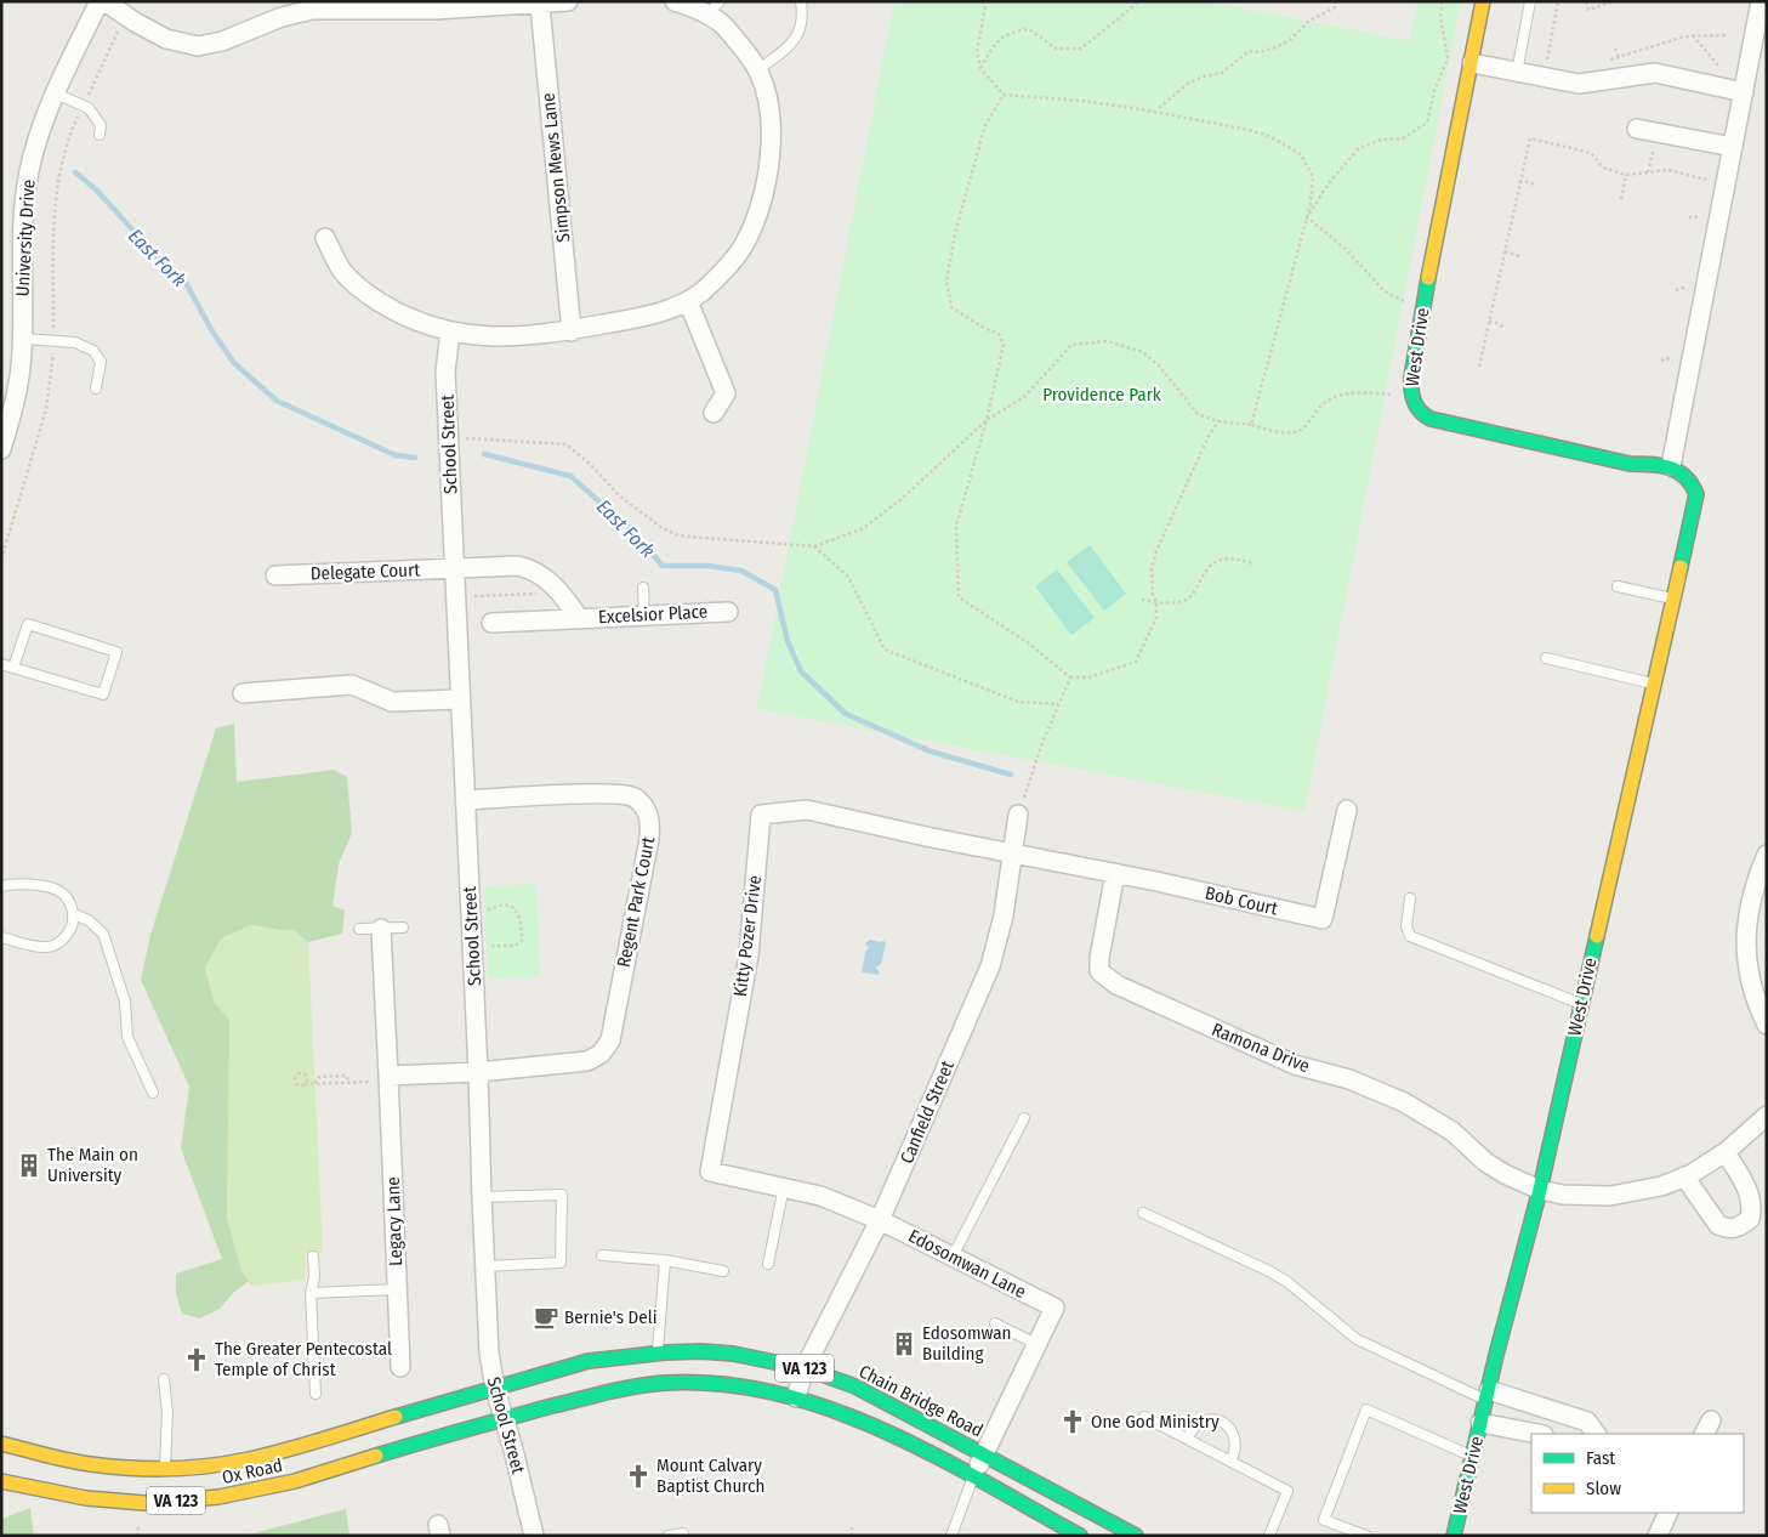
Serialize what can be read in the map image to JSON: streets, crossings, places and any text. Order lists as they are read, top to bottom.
{
  "streets": {
    "main road": [
      "West Drive",
      "VA 123",
      "Chain Bridge Road",
      "Ox Road"
    ],
    "street": [
      "Simpson Mews Lane",
      "University Drive",
      "School Street",
      "Delegate Court",
      "Excelsior Place",
      "Bob Court",
      "Regent Park Court",
      "Kitty Pozer Drive",
      "Ramona Drive",
      "Canfield Street",
      "Legacy Lane",
      "Edosomwan Lane"
    ]
  },
  "crossings": [
    ["West Drive", "Ramona Drive"],
    ["School Street", "Delegate Court"],
    ["School Street", "Excelsior Place"],
    ["School Street", "Regent Park Court"],
    ["School Street", "VA 123"],
    ["School Street", "Chain Bridge Road"],
    ["School Street", "Ox Road"],
    ["Delegate Court", "Excelsior Place"],
    ["Bob Court", "Kitty Pozer Drive"],
    ["Bob Court", "Ramona Drive"],
    ["Kitty Pozer Drive", "Canfield Street"],
    ["Kitty Pozer Drive", "Edosomwan Lane"],
    ["Canfield Street", "Edosomwan Lane"],
    ["Canfield Street", "VA 123"],
    ["Canfield Street", "Chain Bridge Road"],
    ["VA 123", "Ox Road"],
    ["Chain Bridge Road", "Ox Road"]
  ],
  "water": ["East Fork"],
  "parks": ["Providence Park"],
  "places": {
    "building": ["The Main on University", "Edosomwan Building"],
    "cafe": ["Bernie's Deli"],
    "church": ["The Greater Pentecostal Temple of Christ", "One God Ministry", "Mount Calvary Baptist Church"]
  },
  "legend": ["Fast", "Slow"]
}
